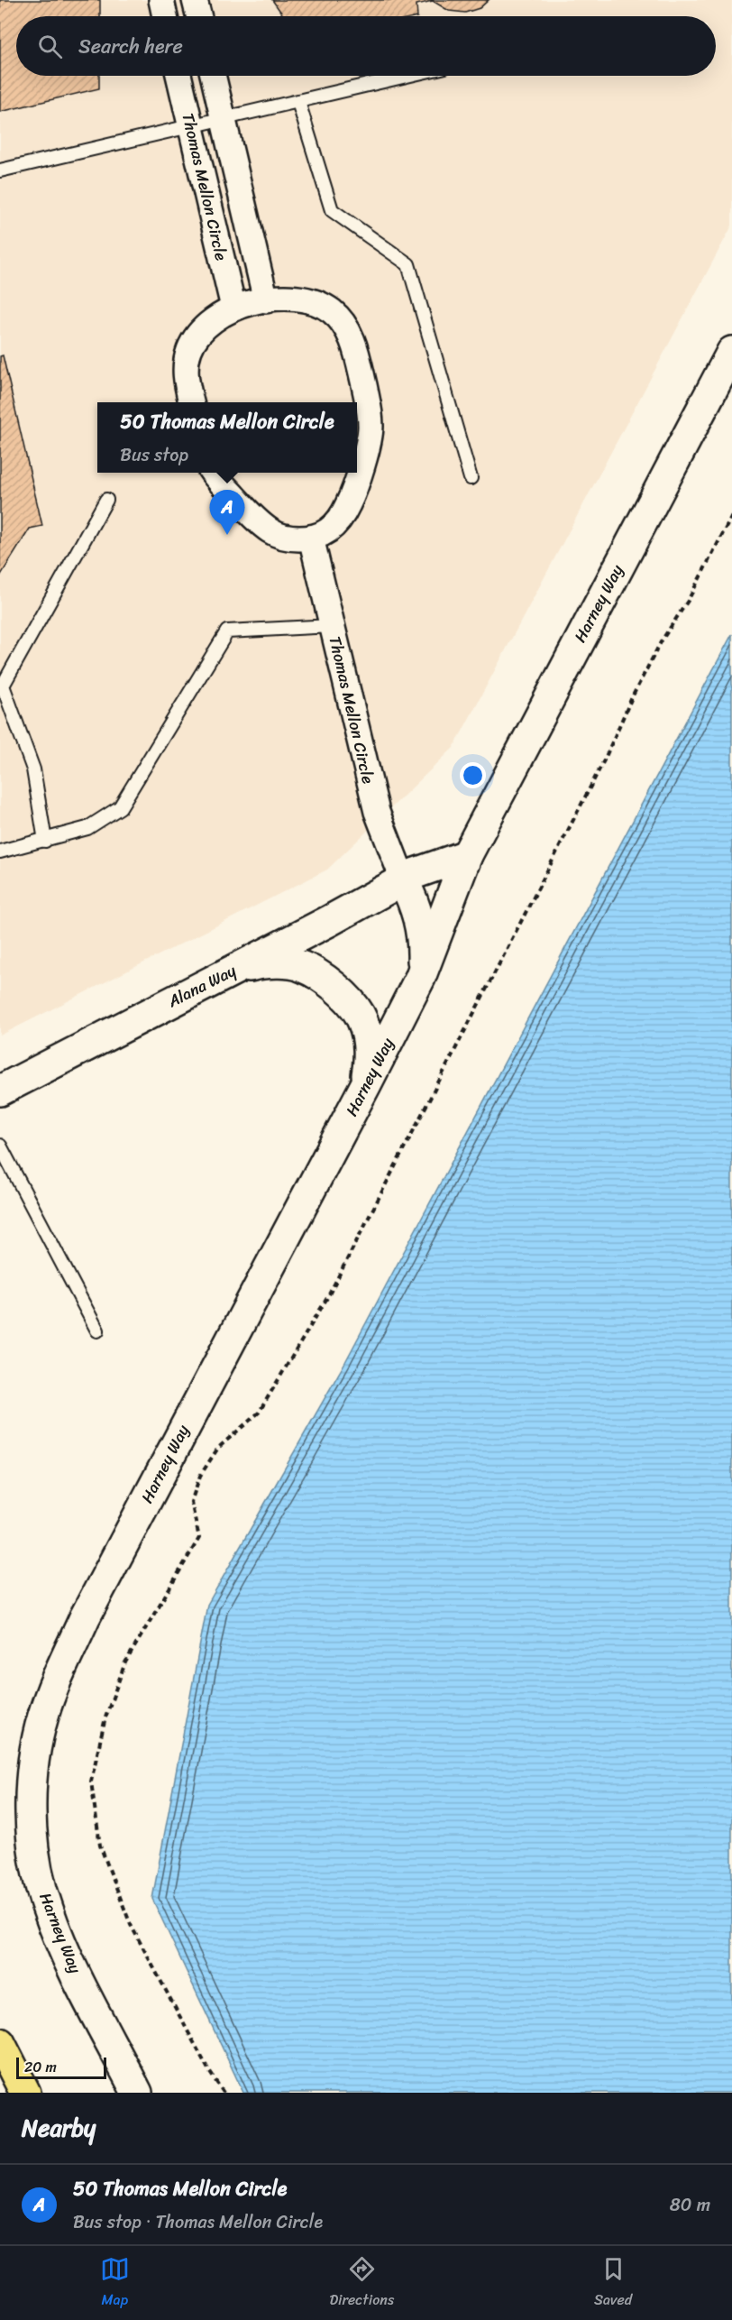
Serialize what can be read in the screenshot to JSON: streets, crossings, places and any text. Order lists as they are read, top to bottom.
{
  "streets": {
    "street": ["Thomas Mellon Circle", "Harney Way", "Alana Way"]
  },
  "crossings": [
    ["Thomas Mellon Circle", "Alana Way"]
  ],
  "scale_bar": "20 m",
  "page": {
    "search": "Search here",
    "popup": ["50 Thomas Mellon Circle", "Bus stop"],
    "pins": "A",
    "scale": "20 m",
    "heading": "Nearby",
    "list": [
      {
        "mark": "A",
        "name": "50 Thomas Mellon Circle",
        "note": "Bus stop · Thomas Mellon Circle",
        "value": "80 m"
      }
    ],
    "nav": ["Map", "Directions", "Saved"]
  }
}
